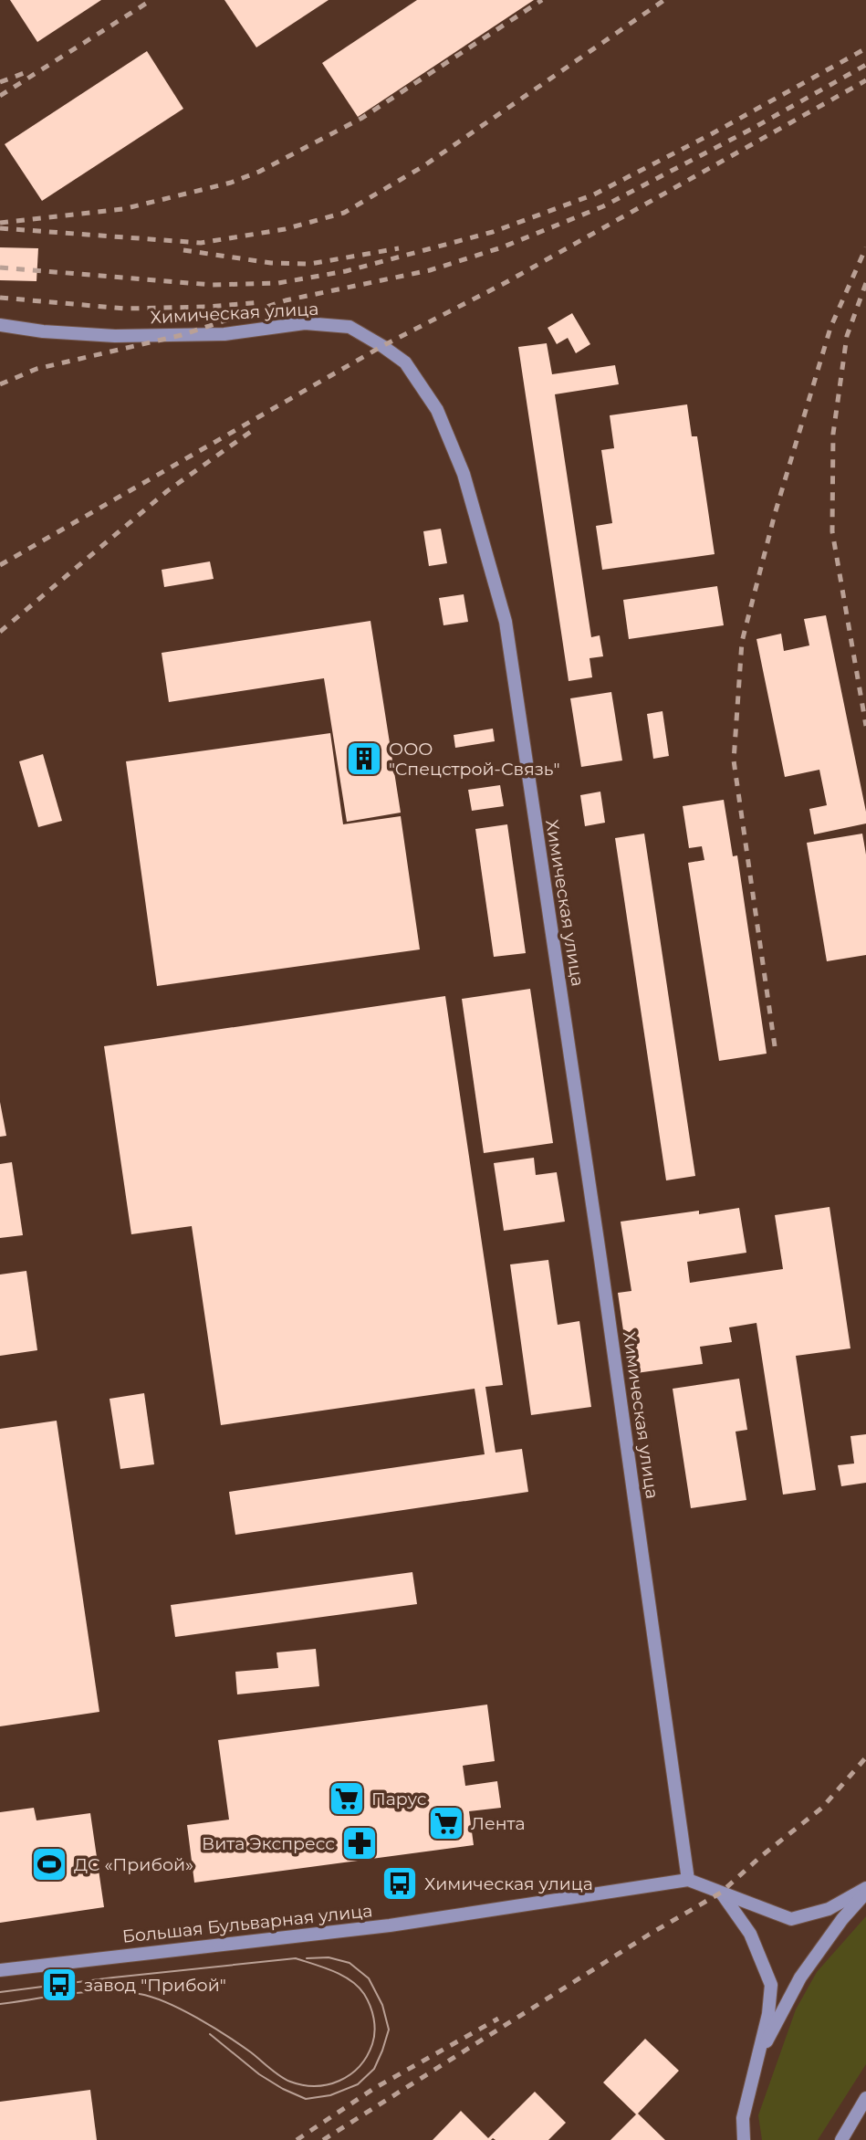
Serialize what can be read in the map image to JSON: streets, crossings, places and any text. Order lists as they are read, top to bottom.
{
  "streets": {
    "street": ["Химическая улица", "Большая Бульварная улица"]
  },
  "crossings": [
    ["Химическая улица", "Большая Бульварная улица"]
  ],
  "places": {
    "building": ["ООО \"Спецстрой-Связь\""],
    "supermarket": ["Парус", "Лента"],
    "pharmacy": ["Вита Экспресс"],
    "sports": ["ДC «Прибой»"],
    "bus stop": ["Химическая улица", "завод \"Прибой\""]
  }
}
